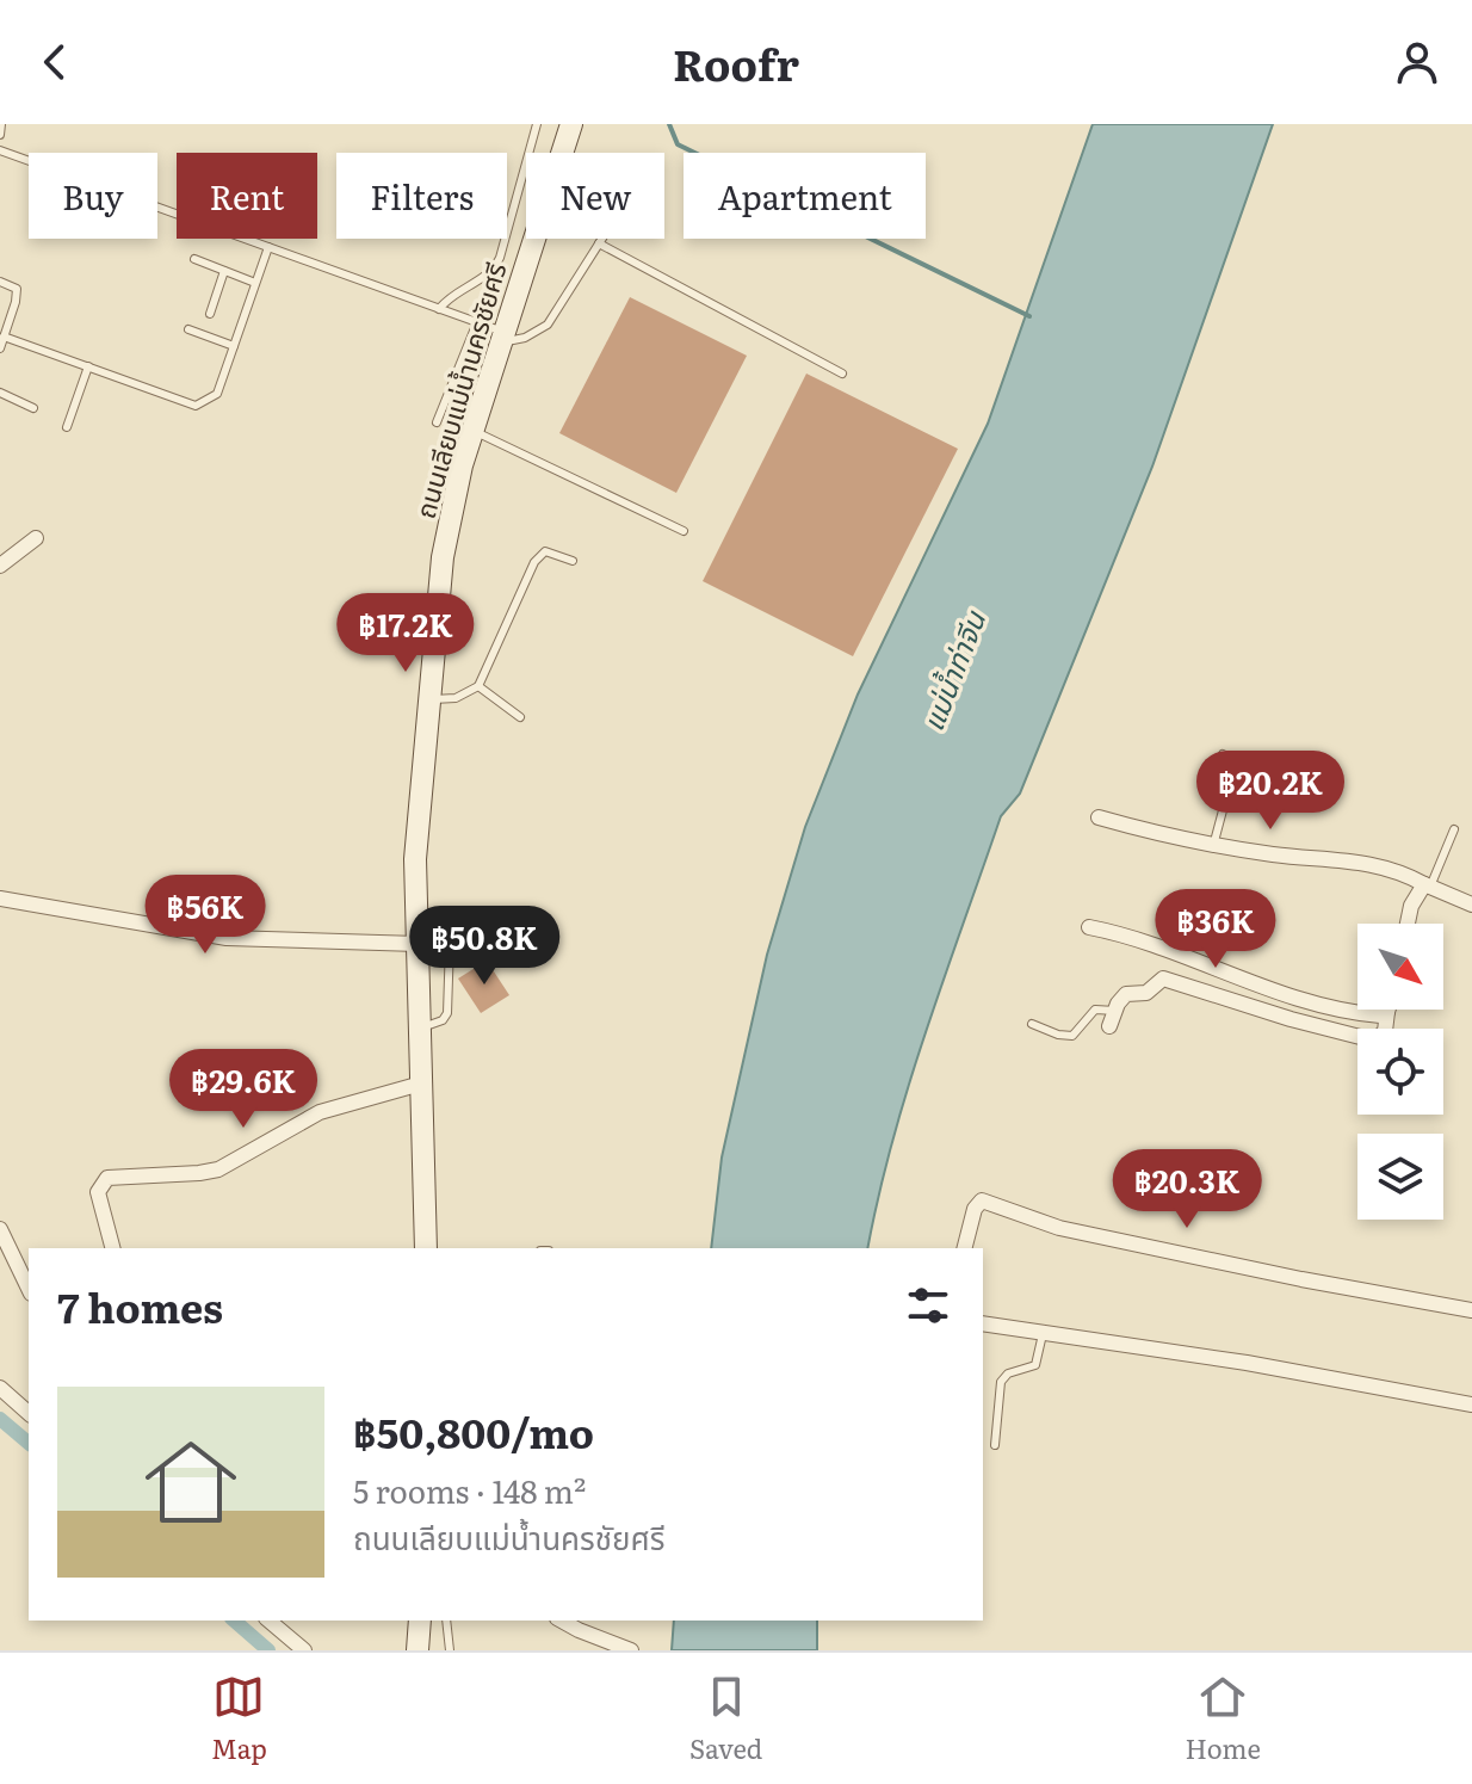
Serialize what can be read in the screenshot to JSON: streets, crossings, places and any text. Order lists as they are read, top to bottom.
{
  "streets": {
    "main road": ["ถนนเลียบแม่น้ำนครชัยศรี"]
  },
  "water": ["แม่น้ำท่าจีน"],
  "north": "bottom right",
  "page": {
    "header": "Roofr",
    "chip": [
      "Buy",
      "Rent",
      "Filters",
      "New",
      "Apartment"
    ],
    "price": [
      "฿17.2K",
      "฿20.2K",
      "฿56K",
      "฿36K",
      "฿50.8K",
      "฿29.6K",
      "฿20.3K"
    ],
    "heading": "7 homes",
    "list": [
      {
        "name": "฿50,800/mo",
        "note": "5 rooms · 148 m² · ถนนเลียบแม่น้ำนครชัยศรี"
      }
    ],
    "tabs": ["Map", "Saved", "Home"]
  }
}
